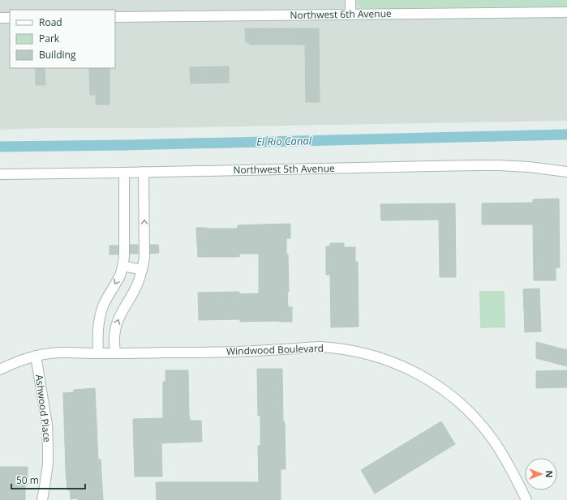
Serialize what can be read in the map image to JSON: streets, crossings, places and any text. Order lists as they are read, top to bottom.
{
  "streets": {
    "street": [
      "Northwest 6th Avenue",
      "Northwest 5th Avenue",
      "Windwood Boulevard",
      "Ashwood Place"
    ]
  },
  "crossings": [
    ["Windwood Boulevard", "Ashwood Place"]
  ],
  "water": ["El Rio Canal"],
  "legend": ["Road", "Park", "Building"],
  "scale_bar": "50 m",
  "north": "right"
}
